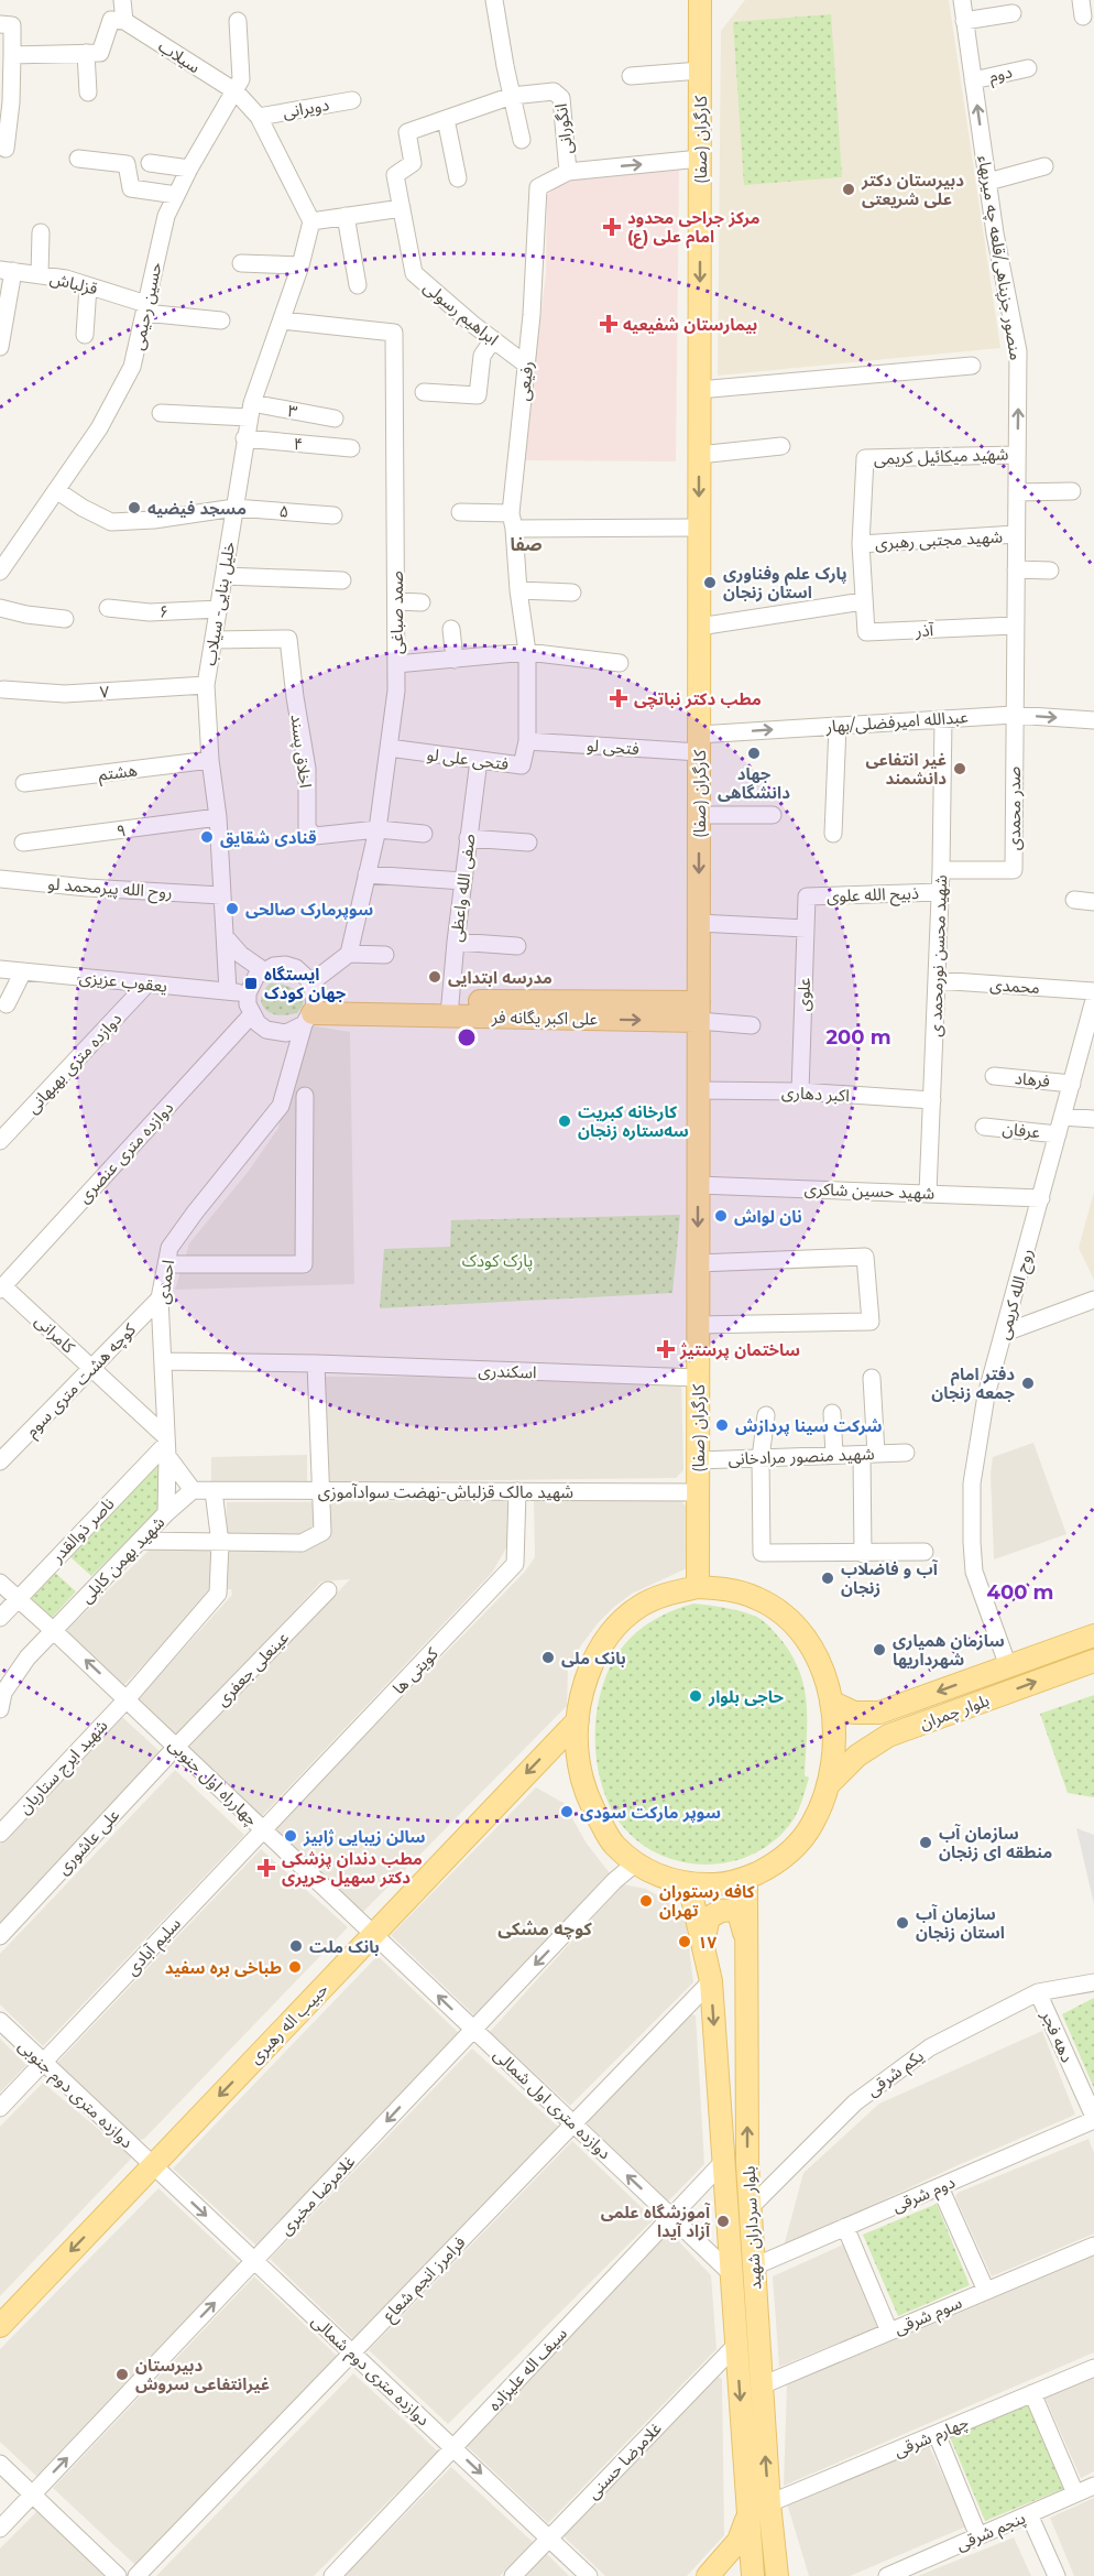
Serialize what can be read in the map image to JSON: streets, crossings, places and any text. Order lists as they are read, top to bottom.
{
  "streets": {
    "main road": [
      "کارگران (صفا)",
      "علی اکبر یگانه فر",
      "بلوار چمران",
      "حبیب اله رهبری",
      "بلوار سرداران شهید"
    ],
    "street": [
      "سیلاب",
      "دوم",
      "دویرانی",
      "انگورانی",
      "منصور جزپناهی/قلعه چه میربهاء",
      "قزلباش",
      "حسین رحیمی",
      "ابراهیم رسولی",
      "رفیعی",
      "۳",
      "۴",
      "شهید میکائیل کریمی",
      "۵",
      "شهید مجتبی رهبری",
      "خلیل بنایی- سیلاب",
      "۶",
      "صمد صباغی",
      "آذر",
      "۷",
      "عبدالله امیرفضلی/بهار",
      "فتحی لو",
      "اخلاق پسند",
      "فتحی علی لو",
      "هشتم",
      "صدر محمدی",
      "۹",
      "روح الله پیرمحمد لو",
      "صفی الله واعظی",
      "ذبیح الله علوی",
      "شهید محسن نورمحمد ی",
      "یعقوب عزیزی",
      "محمدی",
      "علوی",
      "دوازده متری بهبهانی",
      "فرهاد",
      "اکبر دهاری",
      "عرفان",
      "دوازده متری عنصری",
      "شهید حسین شاکری",
      "احمدی",
      "روح الله کریمی",
      "کامرانی",
      "اسکندری",
      "کوچه هشت متری سوم",
      "شهید منصور مرادخانی",
      "شهید مالک قزلباش-نهضت سوادآموزی",
      "ناصر ذوالقدر",
      "شهید بهمن کابلی",
      "عینعلی جعفری",
      "کویتی ها",
      "شهید ایرج ستاریان",
      "چهارراه اول جنوبی",
      "علی عاشوری",
      "سلیم آبادی",
      "دهه فجر",
      "یکم شرقی",
      "دوازده متری دوم جنوبی",
      "دوازده متری اول شمالی",
      "دوم شرقی",
      "غلامرضا مخبری",
      "فرامرز انجم شعاع",
      "سوم شرقی",
      "سیف اله علیزاده",
      "دوازده متری دوم شمالی",
      "چهارم شرقی",
      "غلامرضا حسنی",
      "پنجم شرقی"
    ]
  },
  "crossings": [
    ["سیلاب", "حسین رحیمی"],
    ["دوم", "منصور جزپناهی/قلعه چه میربهاء"],
    ["انگورانی", "ابراهیم رسولی"],
    ["انگورانی", "رفیعی"],
    ["کارگران (صفا)", "رفیعی"],
    ["کارگران (صفا)", "عبدالله امیرفضلی/بهار"],
    ["کارگران (صفا)", "فتحی لو"],
    ["کارگران (صفا)", "علی اکبر یگانه فر"],
    ["کارگران (صفا)", "اکبر دهاری"],
    ["کارگران (صفا)", "شهید حسین شاکری"],
    ["کارگران (صفا)", "اسکندری"],
    ["کارگران (صفا)", "شهید منصور مرادخانی"],
    ["کارگران (صفا)", "شهید مالک قزلباش-نهضت سوادآموزی"],
    ["منصور جزپناهی/قلعه چه میربهاء", "شهید میکائیل کریمی"],
    ["منصور جزپناهی/قلعه چه میربهاء", "شهید مجتبی رهبری"],
    ["منصور جزپناهی/قلعه چه میربهاء", "آذر"],
    ["منصور جزپناهی/قلعه چه میربهاء", "عبدالله امیرفضلی/بهار"],
    ["منصور جزپناهی/قلعه چه میربهاء", "صدر محمدی"],
    ["قزلباش", "حسین رحیمی"],
    ["حسین رحیمی", "۵"],
    ["ابراهیم رسولی", "رفیعی"],
    ["رفیعی", "فتحی لو"],
    ["رفیعی", "فتحی علی لو"],
    ["۳", "خلیل بنایی- سیلاب"],
    ["۴", "خلیل بنایی- سیلاب"],
    ["شهید میکائیل کریمی", "شهید مجتبی رهبری"],
    ["۵", "خلیل بنایی- سیلاب"],
    ["خلیل بنایی- سیلاب", "۶"],
    ["خلیل بنایی- سیلاب", "صمد صباغی"],
    ["خلیل بنایی- سیلاب", "۷"],
    ["خلیل بنایی- سیلاب", "اخلاق پسند"],
    ["خلیل بنایی- سیلاب", "هشتم"],
    ["خلیل بنایی- سیلاب", "۹"],
    ["خلیل بنایی- سیلاب", "روح الله پیرمحمد لو"],
    ["خلیل بنایی- سیلاب", "یعقوب عزیزی"],
    ["صمد صباغی", "اخلاق پسند"],
    ["صمد صباغی", "فتحی علی لو"],
    ["عبدالله امیرفضلی/بهار", "فتحی لو"],
    ["عبدالله امیرفضلی/بهار", "صدر محمدی"],
    ["عبدالله امیرفضلی/بهار", "شهید محسن نورمحمد ی"],
    ["فتحی لو", "فتحی علی لو"],
    ["فتحی علی لو", "صفی الله واعظی"],
    ["صدر محمدی", "شهید محسن نورمحمد ی"],
    ["صفی الله واعظی", "علی اکبر یگانه فر"],
    ["ذبیح الله علوی", "شهید محسن نورمحمد ی"],
    ["ذبیح الله علوی", "علوی"],
    ["شهید محسن نورمحمد ی", "محمدی"],
    ["شهید محسن نورمحمد ی", "اکبر دهاری"],
    ["شهید محسن نورمحمد ی", "شهید حسین شاکری"],
    ["یعقوب عزیزی", "علی اکبر یگانه فر"],
    ["یعقوب عزیزی", "دوازده متری بهبهانی"],
    ["یعقوب عزیزی", "دوازده متری عنصری"],
    ["یعقوب عزیزی", "احمدی"],
    ["علوی", "اکبر دهاری"],
    ["علی اکبر یگانه فر", "دوازده متری عنصری"],
    ["علی اکبر یگانه فر", "احمدی"],
    ["فرهاد", "روح الله کریمی"],
    ["عرفان", "روح الله کریمی"],
    ["دوازده متری عنصری", "احمدی"],
    ["دوازده متری عنصری", "کامرانی"],
    ["شهید حسین شاکری", "روح الله کریمی"],
    ["احمدی", "کامرانی"],
    ["احمدی", "اسکندری"],
    ["احمدی", "کوچه هشت متری سوم"],
    ["احمدی", "ناصر ذوالقدر"],
    ["احمدی", "شهید بهمن کابلی"],
    ["روح الله کریمی", "بلوار چمران"],
    ["کامرانی", "کوچه هشت متری سوم"],
    ["کامرانی", "شهید مالک قزلباش-نهضت سوادآموزی"],
    ["کامرانی", "ناصر ذوالقدر"],
    ["کامرانی", "شهید بهمن کابلی"],
    ["شهید مالک قزلباش-نهضت سوادآموزی", "شهید بهمن کابلی"],
    ["شهید مالک قزلباش-نهضت سوادآموزی", "کویتی ها"],
    ["شهید مالک قزلباش-نهضت سوادآموزی", "شهید ایرج ستاریان"],
    ["ناصر ذوالقدر", "چهارراه اول جنوبی"],
    ["شهید بهمن کابلی", "چهارراه اول جنوبی"],
    ["عینعلی جعفری", "چهارراه اول جنوبی"],
    ["عینعلی جعفری", "علی عاشوری"],
    ["کویتی ها", "چهارراه اول جنوبی"],
    ["کویتی ها", "سلیم آبادی"],
    ["شهید ایرج ستاریان", "چهارراه اول جنوبی"],
    ["چهارراه اول جنوبی", "علی عاشوری"],
    ["چهارراه اول جنوبی", "سلیم آبادی"],
    ["چهارراه اول جنوبی", "حبیب اله رهبری"],
    ["چهارراه اول جنوبی", "دوازده متری اول شمالی"],
    ["سلیم آبادی", "دوازده متری دوم جنوبی"],
    ["حبیب اله رهبری", "دوازده متری دوم جنوبی"],
    ["حبیب اله رهبری", "دوازده متری اول شمالی"],
    ["حبیب اله رهبری", "دوازده متری دوم شمالی"],
    ["دهه فجر", "یکم شرقی"],
    ["دهه فجر", "دوم شرقی"],
    ["یکم شرقی", "بلوار سرداران شهید"],
    ["دوازده متری دوم جنوبی", "دوازده متری دوم شمالی"],
    ["دوازده متری اول شمالی", "غلامرضا مخبری"],
    ["دوازده متری اول شمالی", "بلوار سرداران شهید"],
    ["دوازده متری اول شمالی", "فرامرز انجم شعاع"],
    ["دوازده متری اول شمالی", "سیف اله علیزاده"],
    ["دوم شرقی", "بلوار سرداران شهید"],
    ["غلامرضا مخبری", "دوازده متری دوم شمالی"],
    ["بلوار سرداران شهید", "فرامرز انجم شعاع"],
    ["بلوار سرداران شهید", "سوم شرقی"],
    ["بلوار سرداران شهید", "سیف اله علیزاده"],
    ["بلوار سرداران شهید", "چهارم شرقی"],
    ["بلوار سرداران شهید", "غلامرضا حسنی"],
    ["فرامرز انجم شعاع", "دوازده متری دوم شمالی"],
    ["سیف اله علیزاده", "دوازده متری دوم شمالی"],
    ["دوازده متری دوم شمالی", "غلامرضا حسنی"]
  ],
  "one_way": [
    "منصور جزپناهی/قلعه چه میربهاء",
    "حبیب اله رهبری",
    "دوازده متری اول شمالی",
    "دوازده متری دوم شمالی"
  ],
  "districts": ["صفا", "کوچه مشکی"],
  "parks": ["پارک کودک"],
  "places": {
    "other": [
      "دبیرستان دکتر علی شریعتی",
      "مسجد فیضیه",
      "پارک علم وفناوری استان زنجان",
      "جهاد دانشگاهی",
      "غیر انتفاعی دانشمند",
      "قنادی شقایق",
      "سوپرمارک صالحی",
      "مدرسه ابتدایی",
      "کارخانه کبریت سه‌ستاره زنجان",
      "نان لواش",
      "دفتر امام جمعه زنجان",
      "شرکت سینا پردازش",
      "آب و فاضلاب زنجان",
      "سازمان همیاری شهرداریها",
      "بانک ملی",
      "حاجی بلوار",
      "سوپر مارکت سودی",
      "سالن زیبایی ژابیز",
      "سازمان آب منطقه ای زنجان",
      "کافه رستوران تهران",
      "سازمان آب استان زنجان",
      "۱۷",
      "بانک ملت",
      "طباخی بره سفید",
      "آموزشگاه علمی آزاد آیدا",
      "دبیرستان غیرانتفاعی سروش"
    ],
    "health": [
      "مرکز جراحی محدود امام علی (ع)",
      "بیمارستان شفیعیه",
      "مطب دکتر نباتچی",
      "ساختمان پرستیژ",
      "مطب دندان پزشکی دکتر سهیل حریری"
    ],
    "transit": ["ایستگاه جهان کودک"]
  },
  "rings": ["200 m", "400 m"]
}
